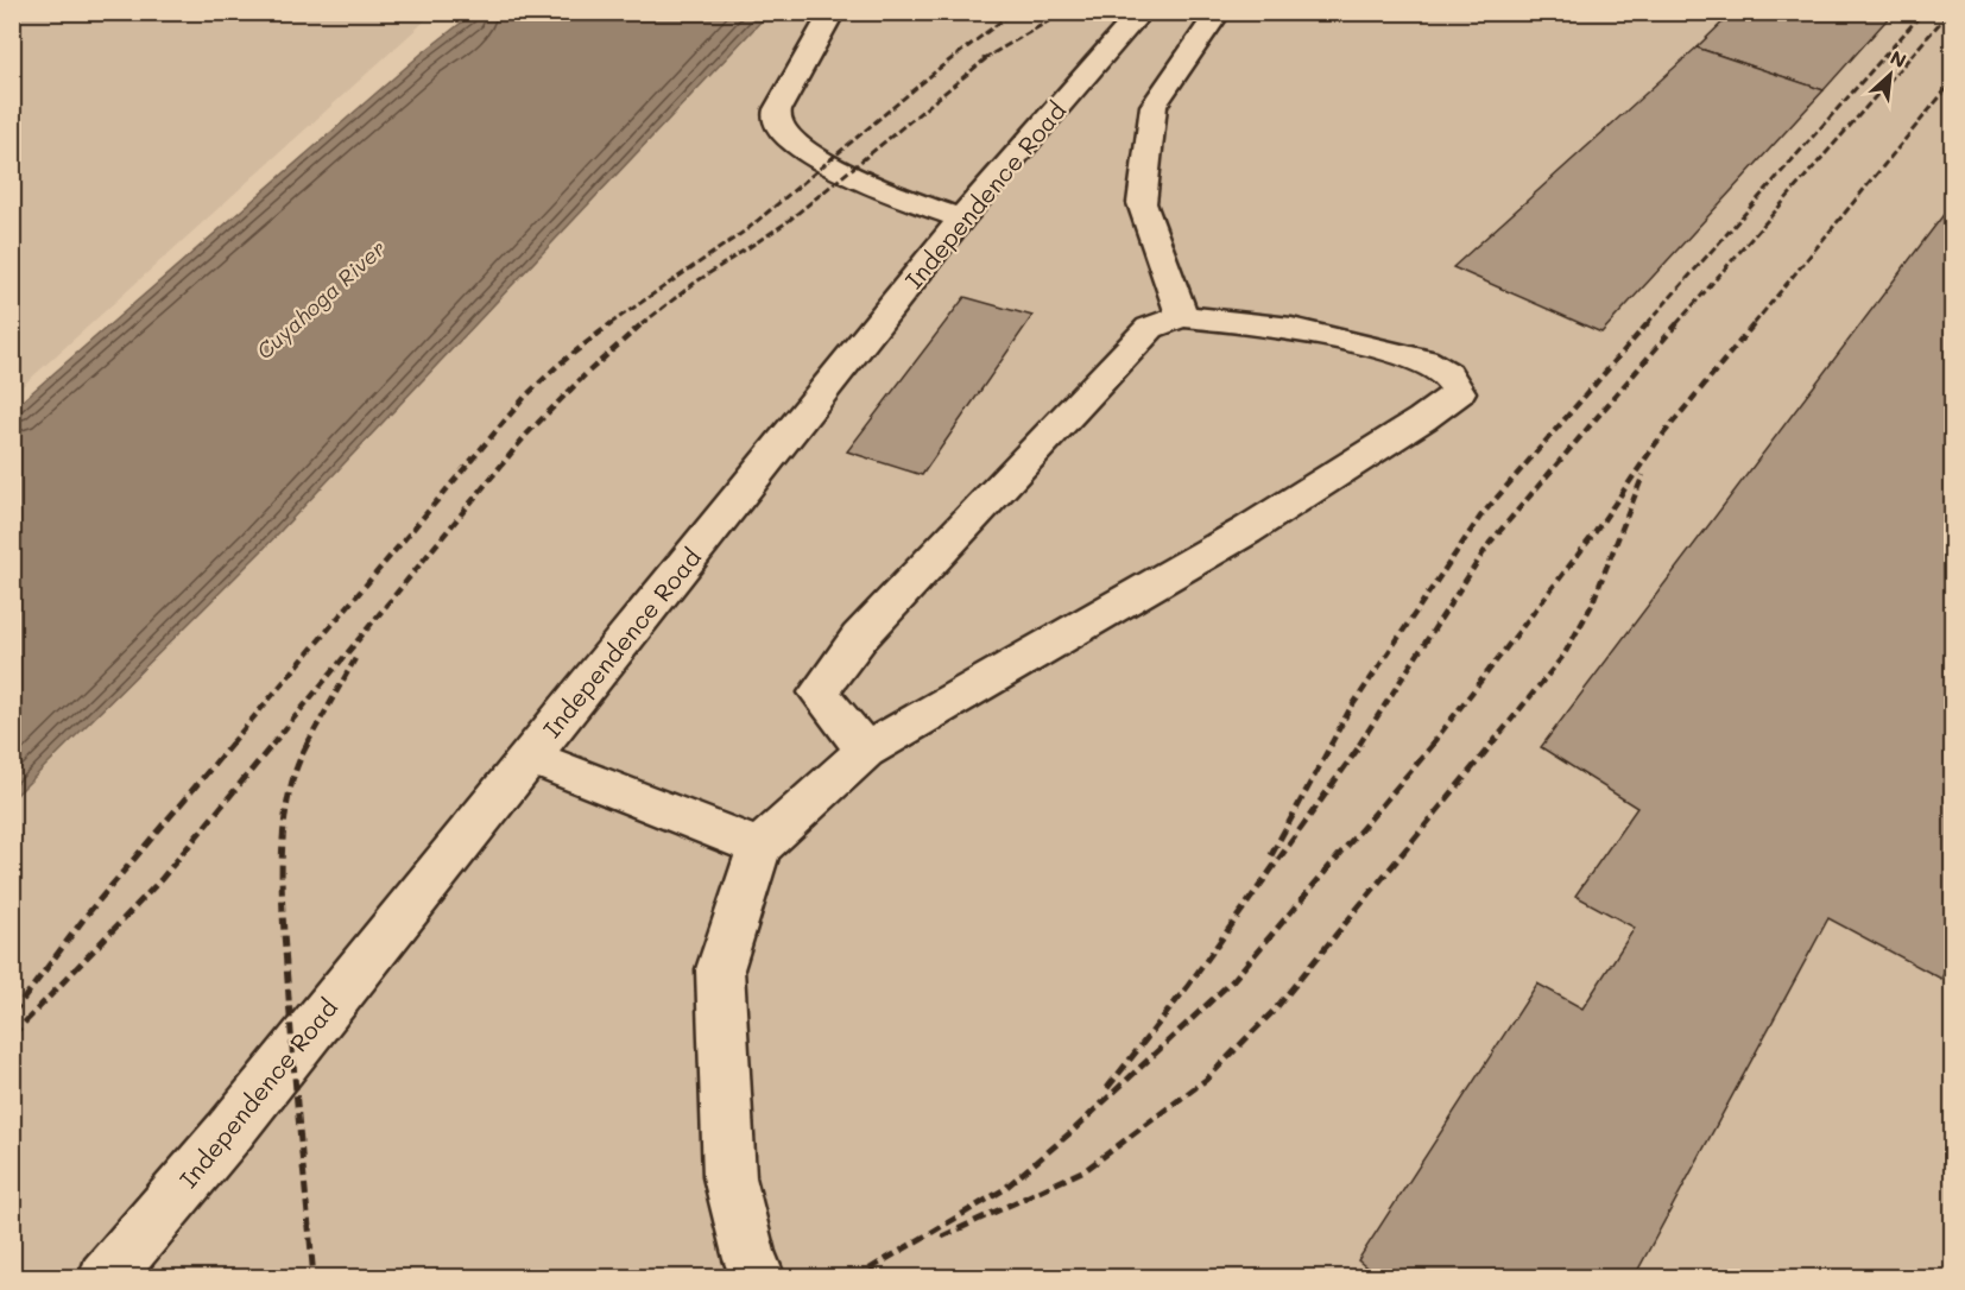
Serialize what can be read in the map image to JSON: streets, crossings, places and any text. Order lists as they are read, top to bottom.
{
  "streets": {
    "street": ["Independence Road"]
  },
  "water": ["Cuyahoga River"],
  "north": "top right"
}
